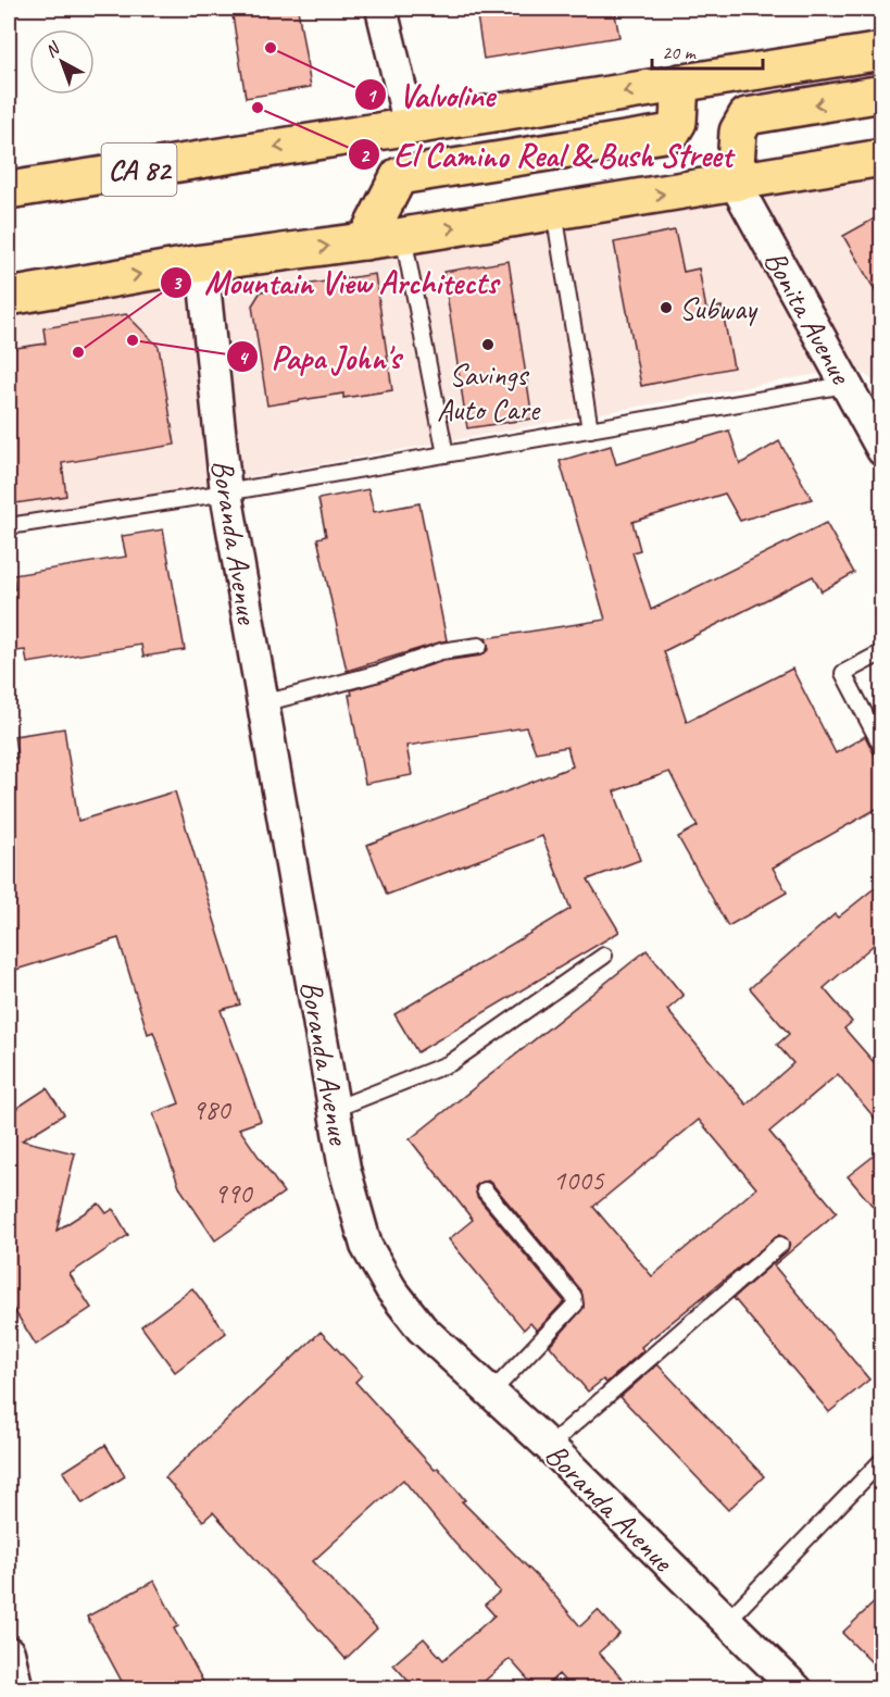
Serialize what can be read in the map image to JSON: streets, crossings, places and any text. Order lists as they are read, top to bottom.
{
  "streets": {
    "main road": ["CA 82"],
    "street": ["Bonita Avenue", "Boranda Avenue"]
  },
  "places": [
    "Valvoline",
    "El Camino Real & Bush Street",
    "Subway",
    "Papa John's",
    "Savings Auto Care",
    "Mountain View Architects"
  ],
  "house_numbers": ["980", "1005", "990"],
  "scale_bar": "20 m",
  "north": "top left"
}
